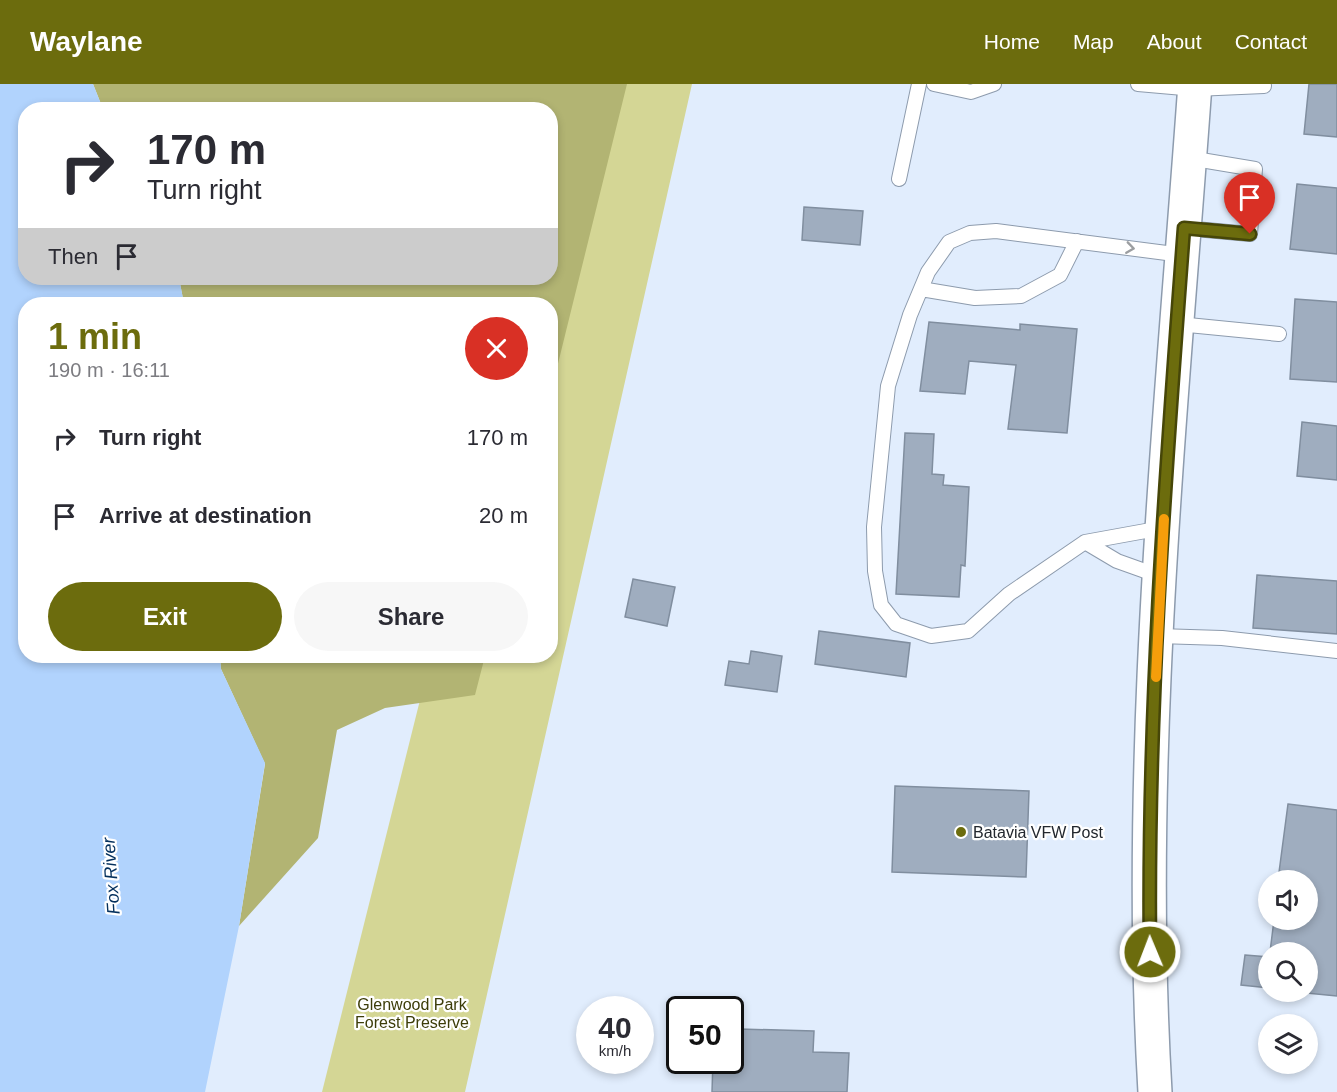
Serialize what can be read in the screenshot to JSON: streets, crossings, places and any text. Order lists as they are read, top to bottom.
{
  "water": ["Fox River"],
  "parks": ["Glenwood Park Forest Preserve"],
  "places": ["Batavia VFW Post"],
  "page": {
    "header": "Waylane",
    "nav": [
      "Home",
      "Map",
      "About",
      "Contact"
    ],
    "turn": ["170 m", "Turn right"],
    "then": "Then",
    "heading": ["1 min", "190 m · 16:11"],
    "list": [
      {
        "name": "Turn right",
        "value": "170 m"
      },
      {
        "name": "Arrive at destination",
        "value": "20 m"
      }
    ],
    "buttons": ["Exit", "Share"],
    "speed": "40 km/h",
    "limit": "50"
  }
}
